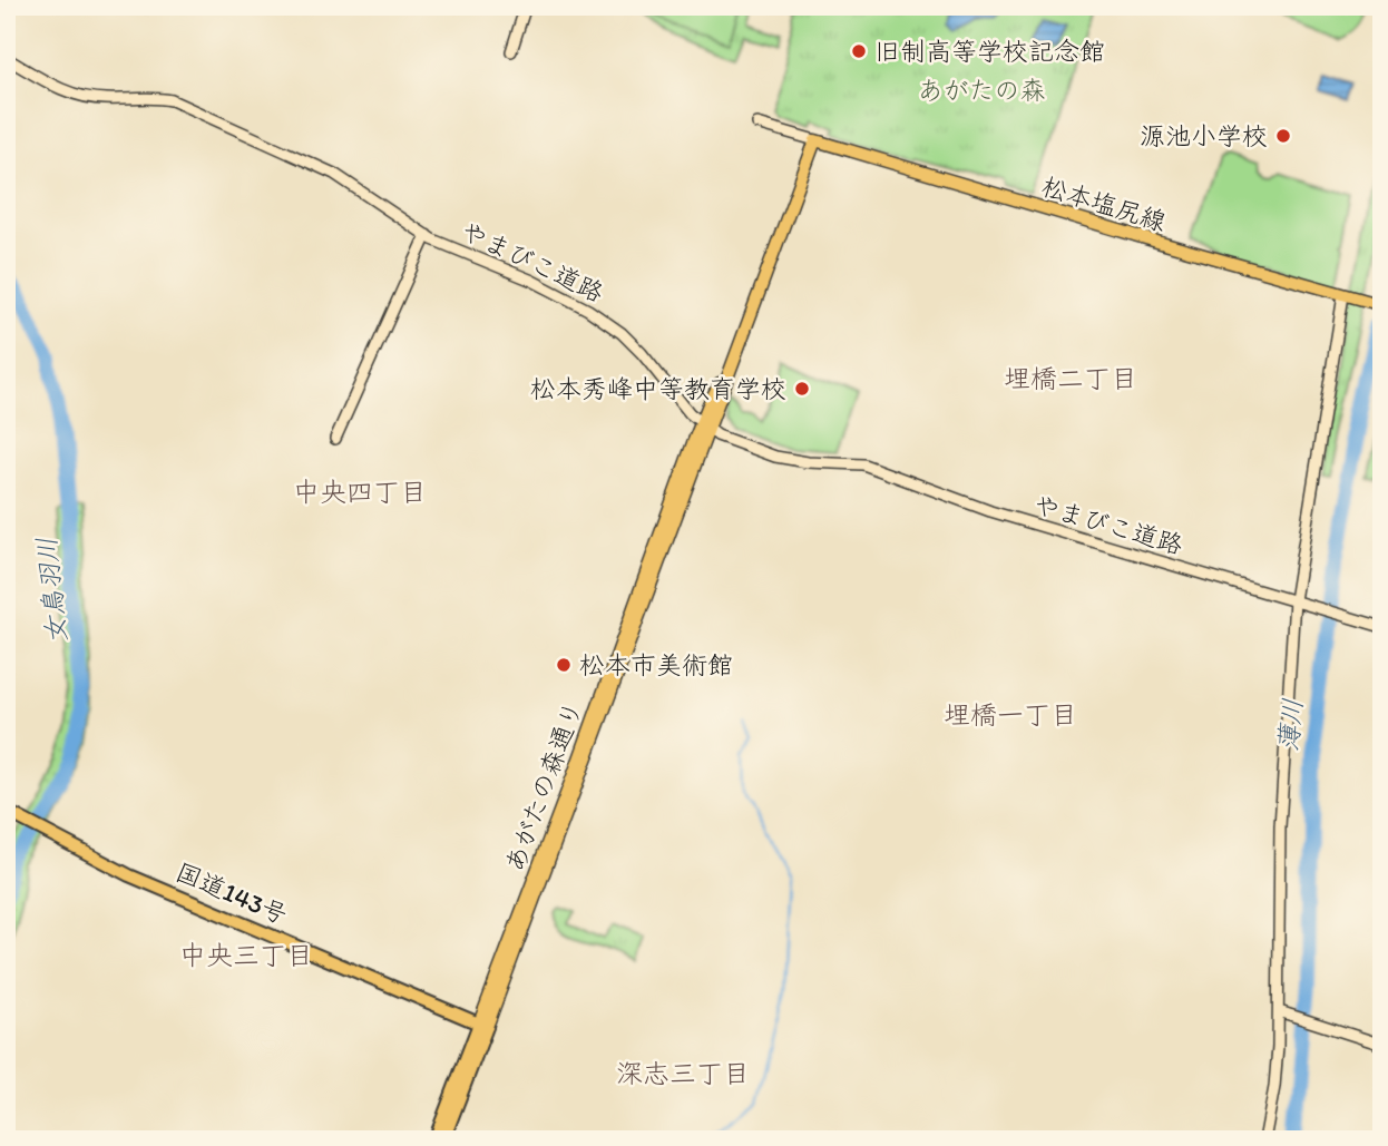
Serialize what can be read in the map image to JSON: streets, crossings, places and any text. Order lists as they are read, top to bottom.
{
  "streets": {
    "highway": ["あがたの森通り", "国道143号"],
    "main road": ["松本塩尻線"],
    "street": ["やまびこ道路"]
  },
  "crossings": [
    ["松本塩尻線", "あがたの森通り"],
    ["やまびこ道路", "あがたの森通り"],
    ["あがたの森通り", "国道143号"]
  ],
  "districts": [
    "埋橋二丁目",
    "中央四丁目",
    "埋橋一丁目",
    "中央三丁目",
    "深志三丁目"
  ],
  "water": ["女鳥羽川", "薄川"],
  "parks": ["あがたの森"],
  "places": [
    "旧制高等学校記念館",
    "源池小学校",
    "松本秀峰中等教育学校",
    "松本市美術館"
  ]
}
